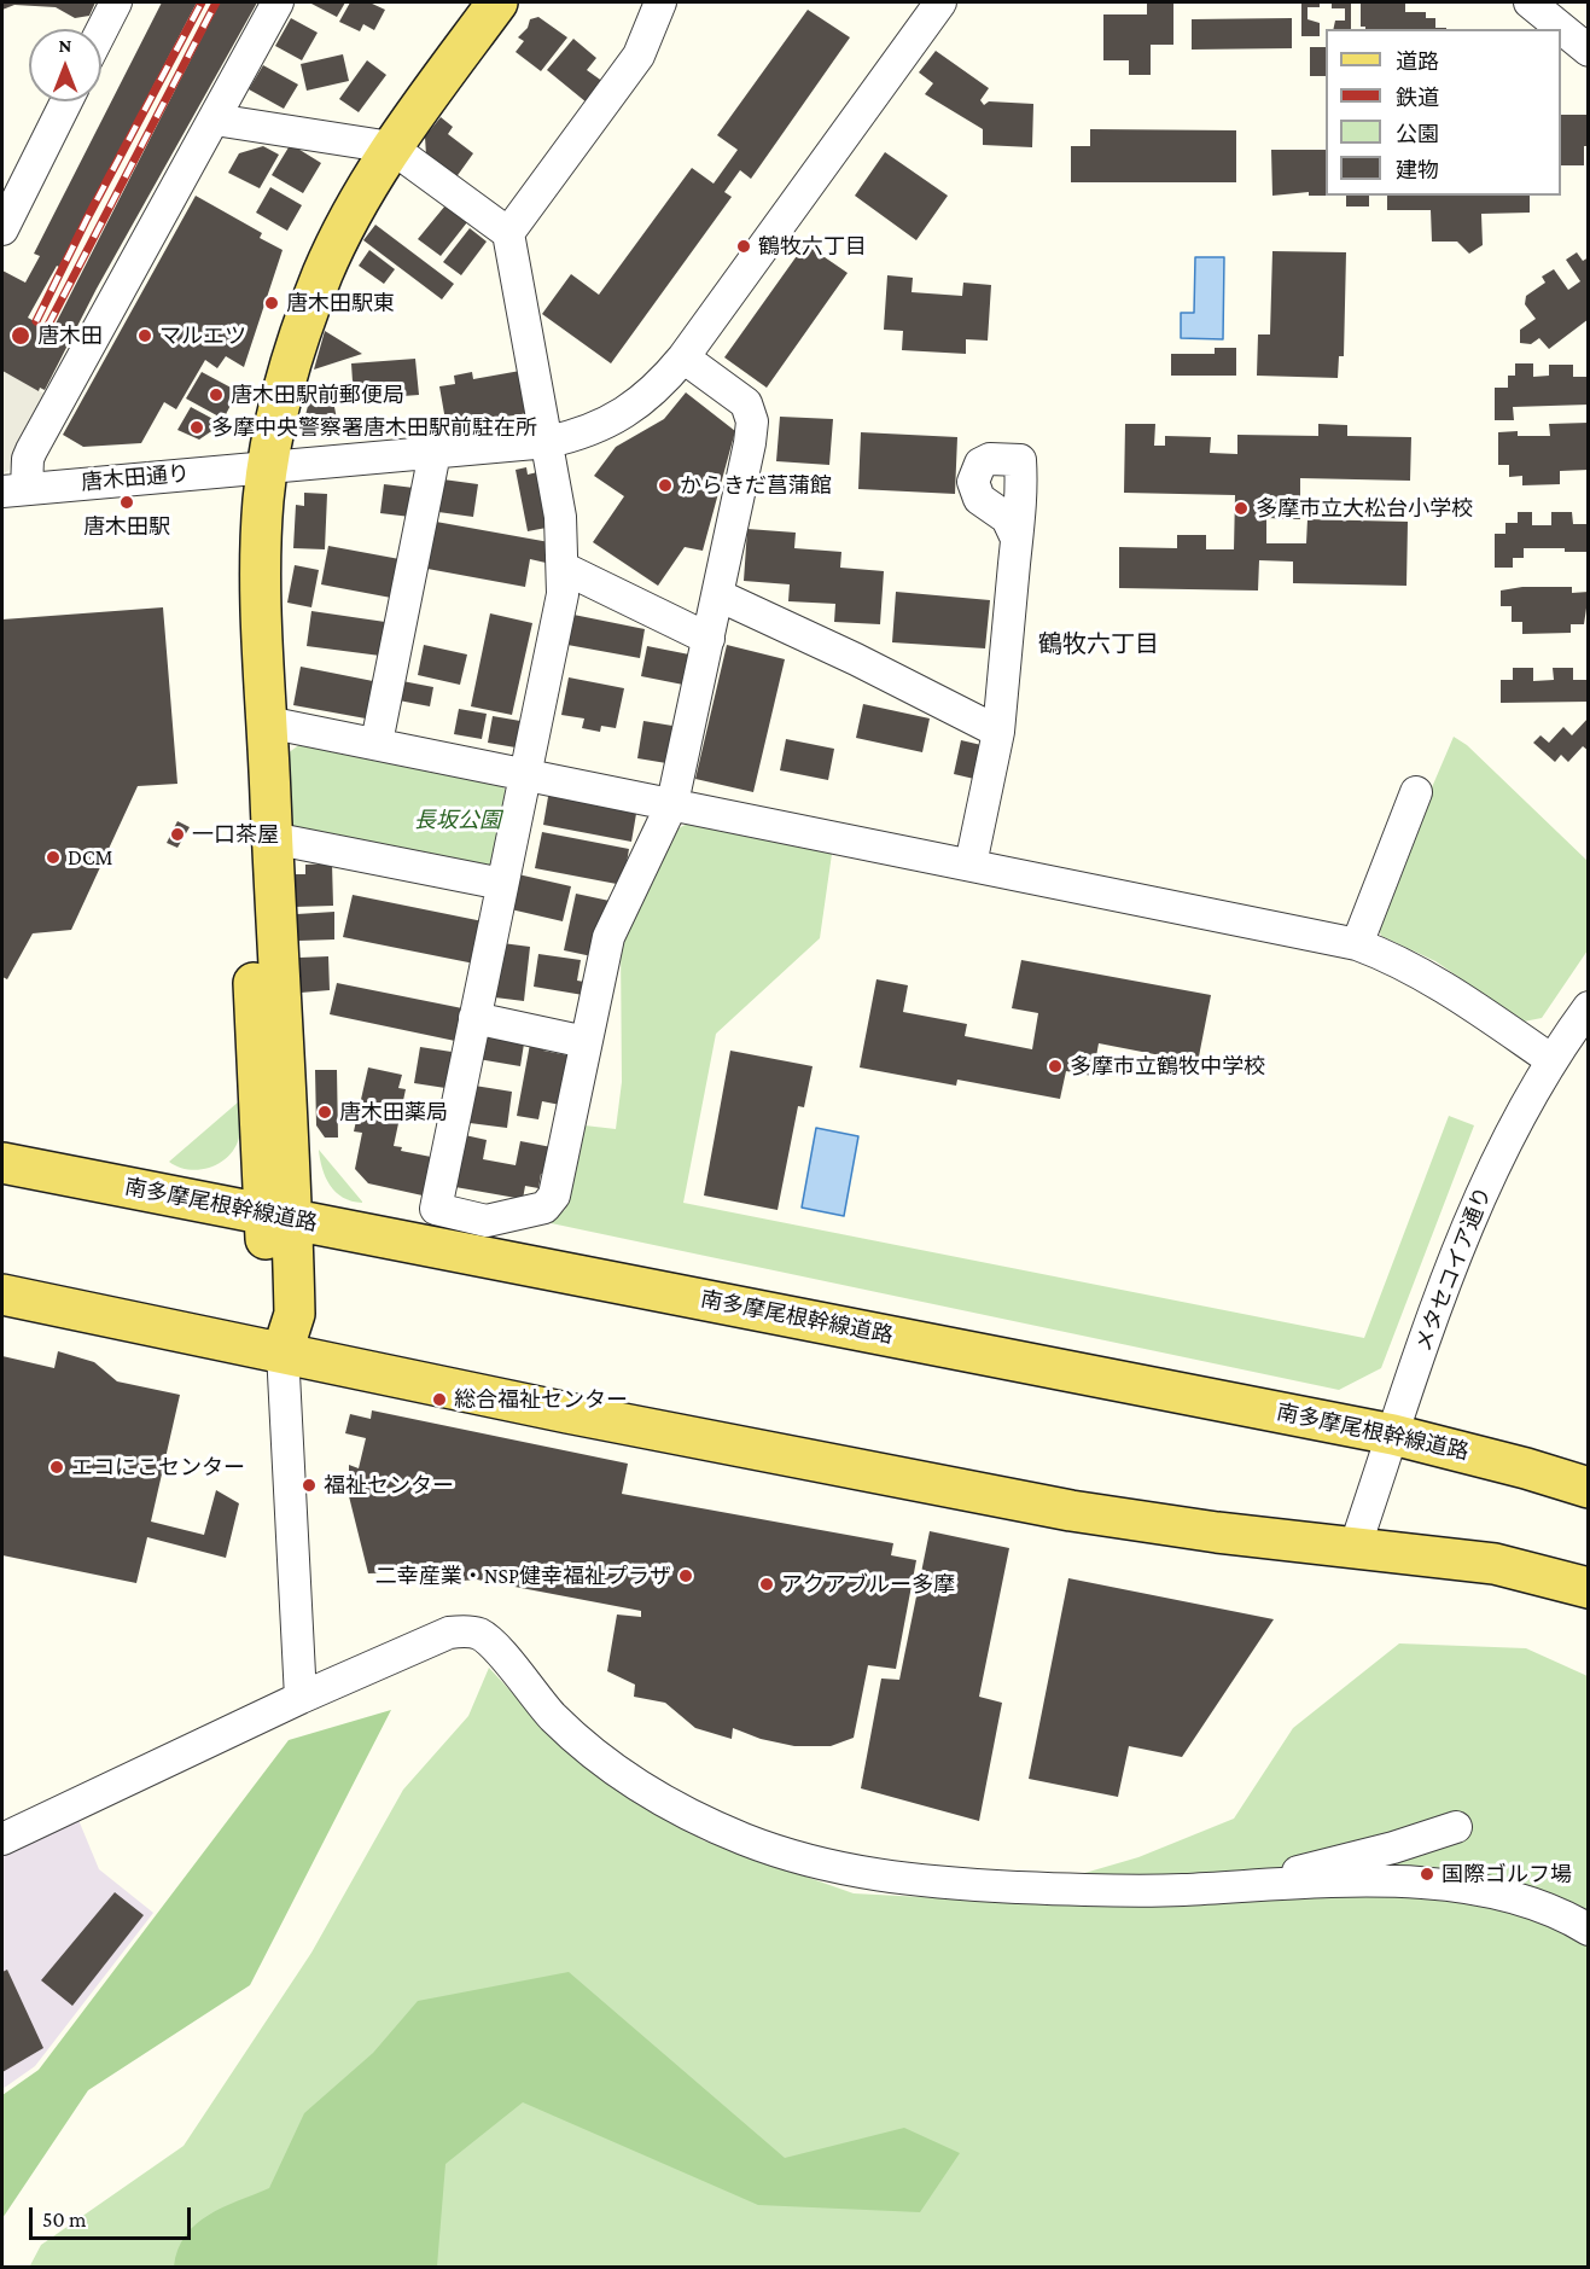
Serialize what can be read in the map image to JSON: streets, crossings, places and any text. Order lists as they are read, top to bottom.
{
  "streets": {
    "main road": ["南多摩尾根幹線道路"],
    "street": ["唐木田通り", "メタセコイア通り"]
  },
  "crossings": [
    ["南多摩尾根幹線道路", "メタセコイア通り"]
  ],
  "districts": ["鶴牧六丁目"],
  "parks": ["長坂公園"],
  "places": [
    "鶴牧六丁目",
    "唐木田駅東",
    "唐木田",
    "マルエツ",
    "唐木田駅前郵便局",
    "多摩中央警察署唐木田駅前駐在所",
    "からきだ菖蒲館",
    "唐木田駅",
    "多摩市立大松台小学校",
    "一口茶屋",
    "DCM",
    "多摩市立鶴牧中学校",
    "唐木田薬局",
    "総合福祉センター",
    "エコにこセンター",
    "福祉センター",
    "二幸産業・NSP健幸福祉プラザ",
    "アクアブルー多摩",
    "国際ゴルフ場"
  ],
  "legend": [
    "道路",
    "鉄道",
    "公園",
    "建物"
  ],
  "scale_bar": "50 m",
  "north": "top"
}
